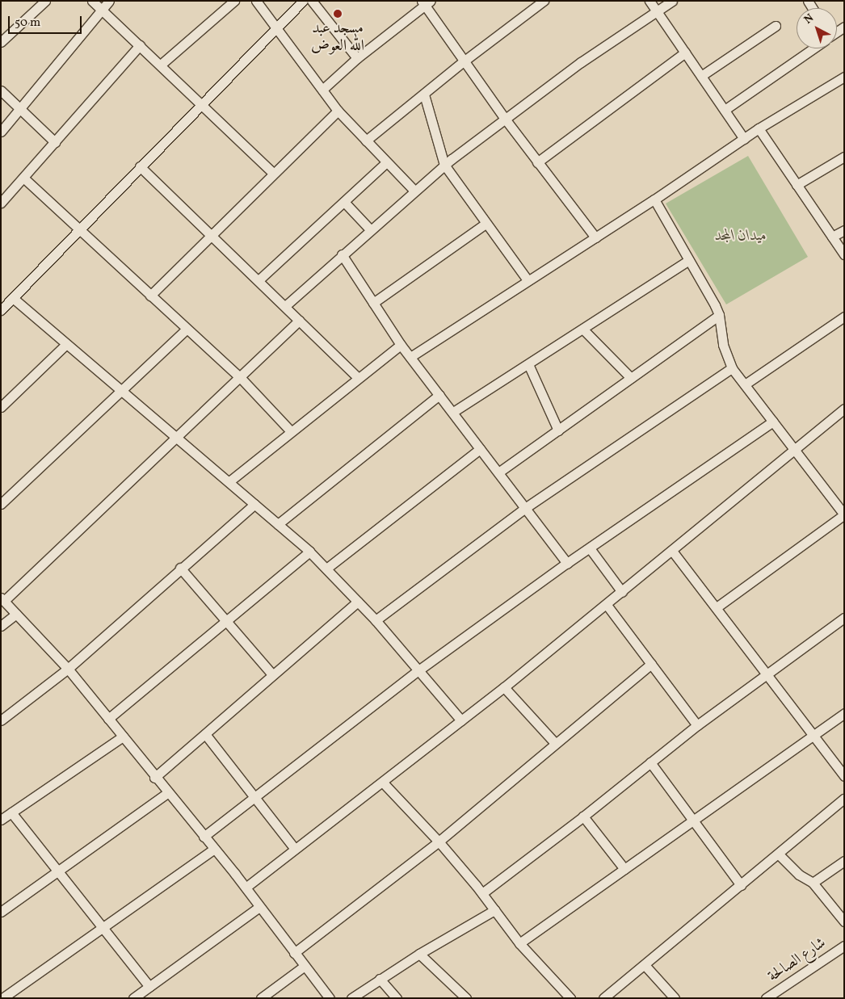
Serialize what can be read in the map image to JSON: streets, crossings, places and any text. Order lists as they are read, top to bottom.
{
  "streets": {
    "street": ["شارع الصالحة"]
  },
  "parks": ["ميدان المجد"],
  "places": ["مسجد عبد الله العوض"],
  "scale_bar": "50 m",
  "north": "top left"
}
